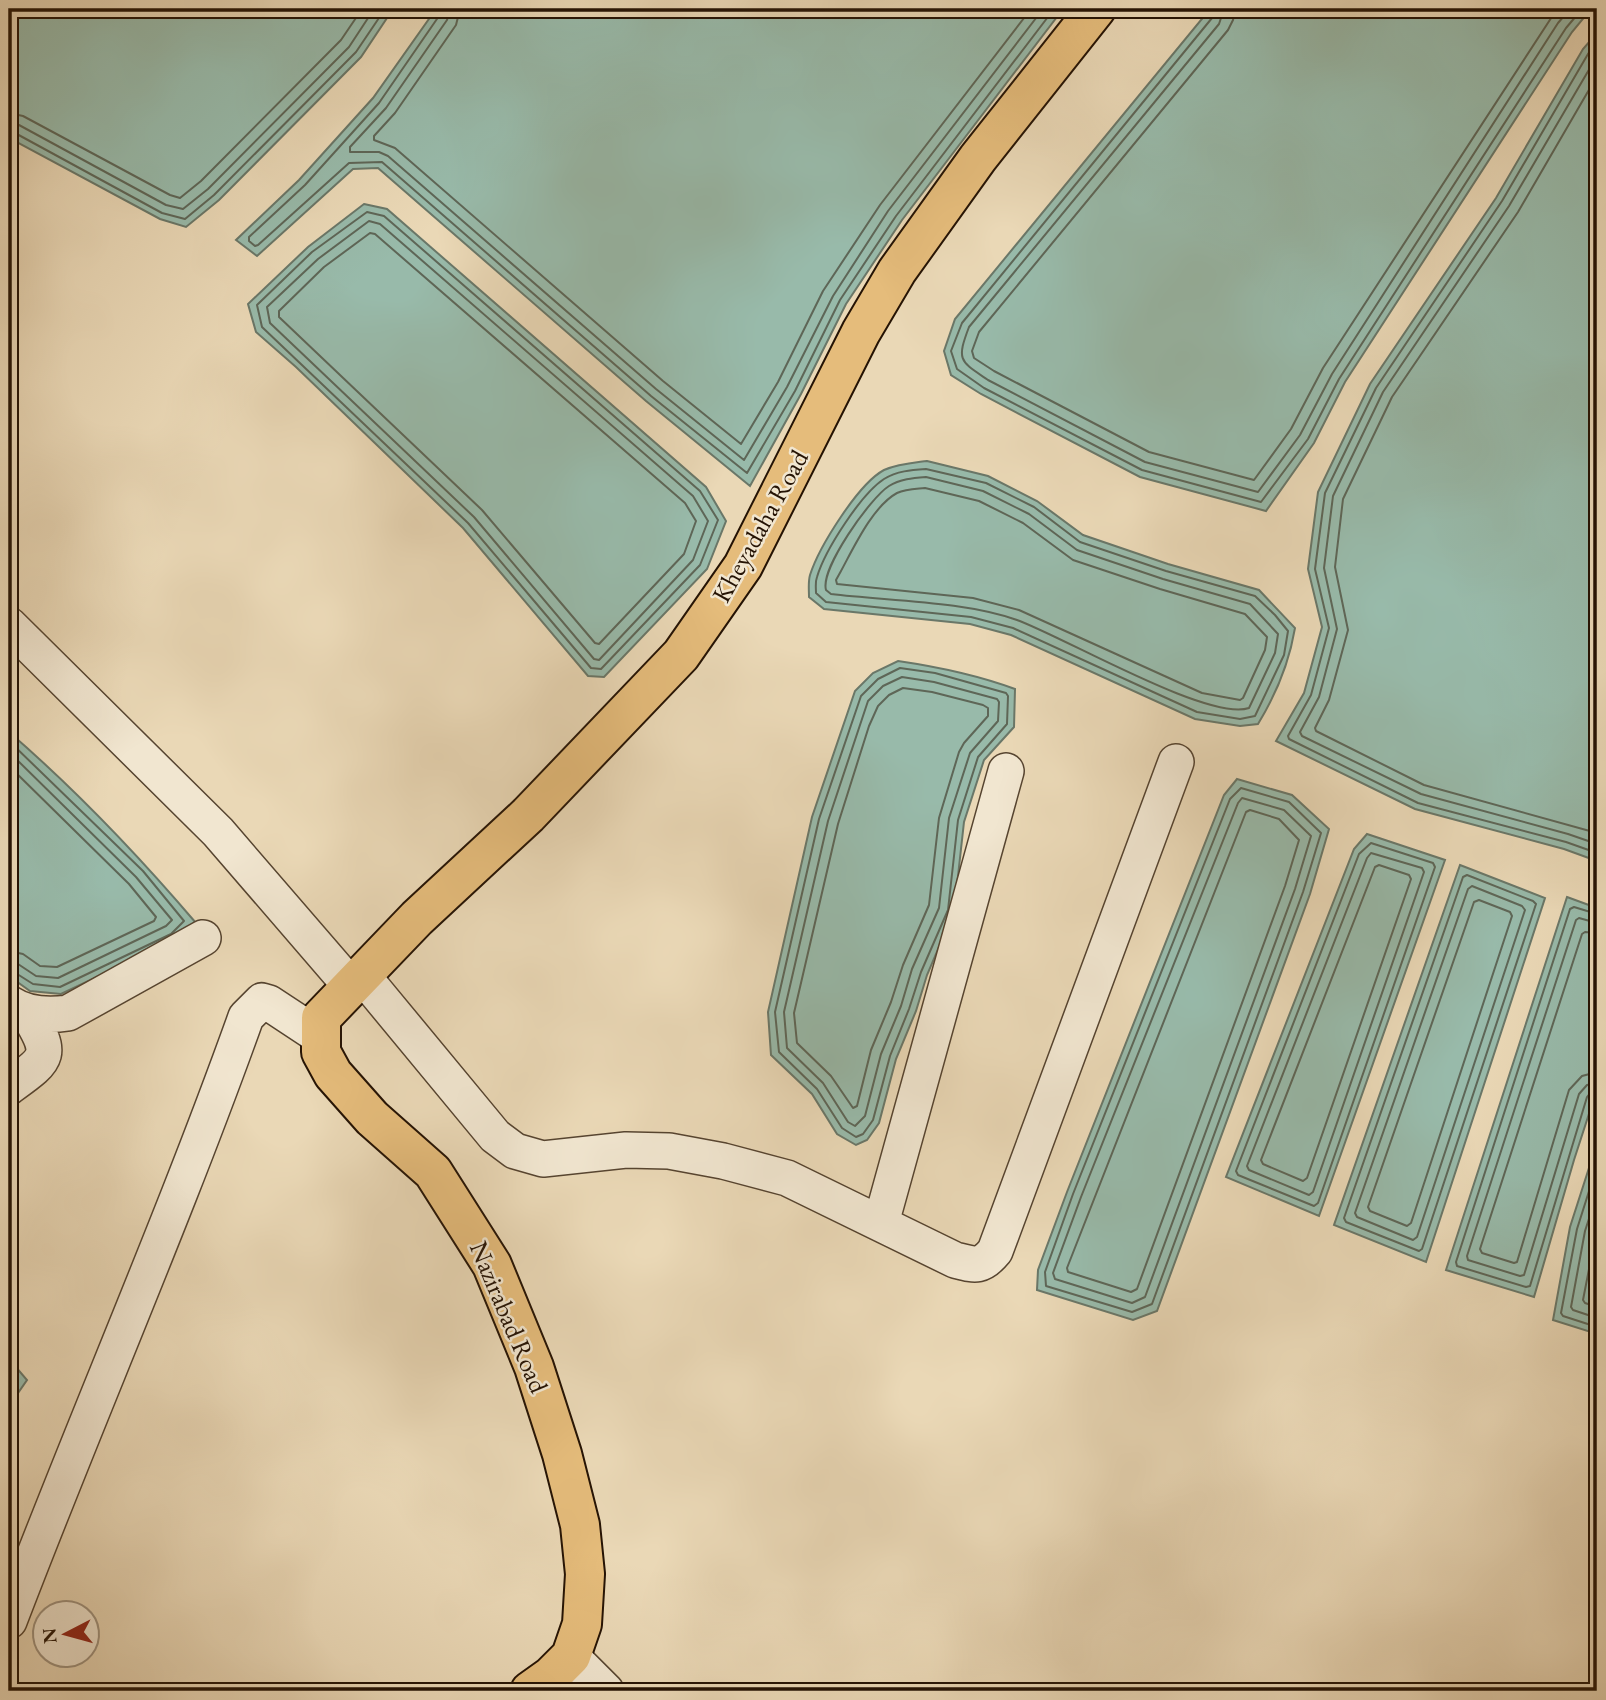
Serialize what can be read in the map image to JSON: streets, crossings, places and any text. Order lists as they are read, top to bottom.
{
  "streets": {
    "main road": ["Kheyadaha Road", "Nazirabad Road"]
  },
  "crossings": [
    ["Kheyadaha Road", "Nazirabad Road"]
  ],
  "north": "left"
}
